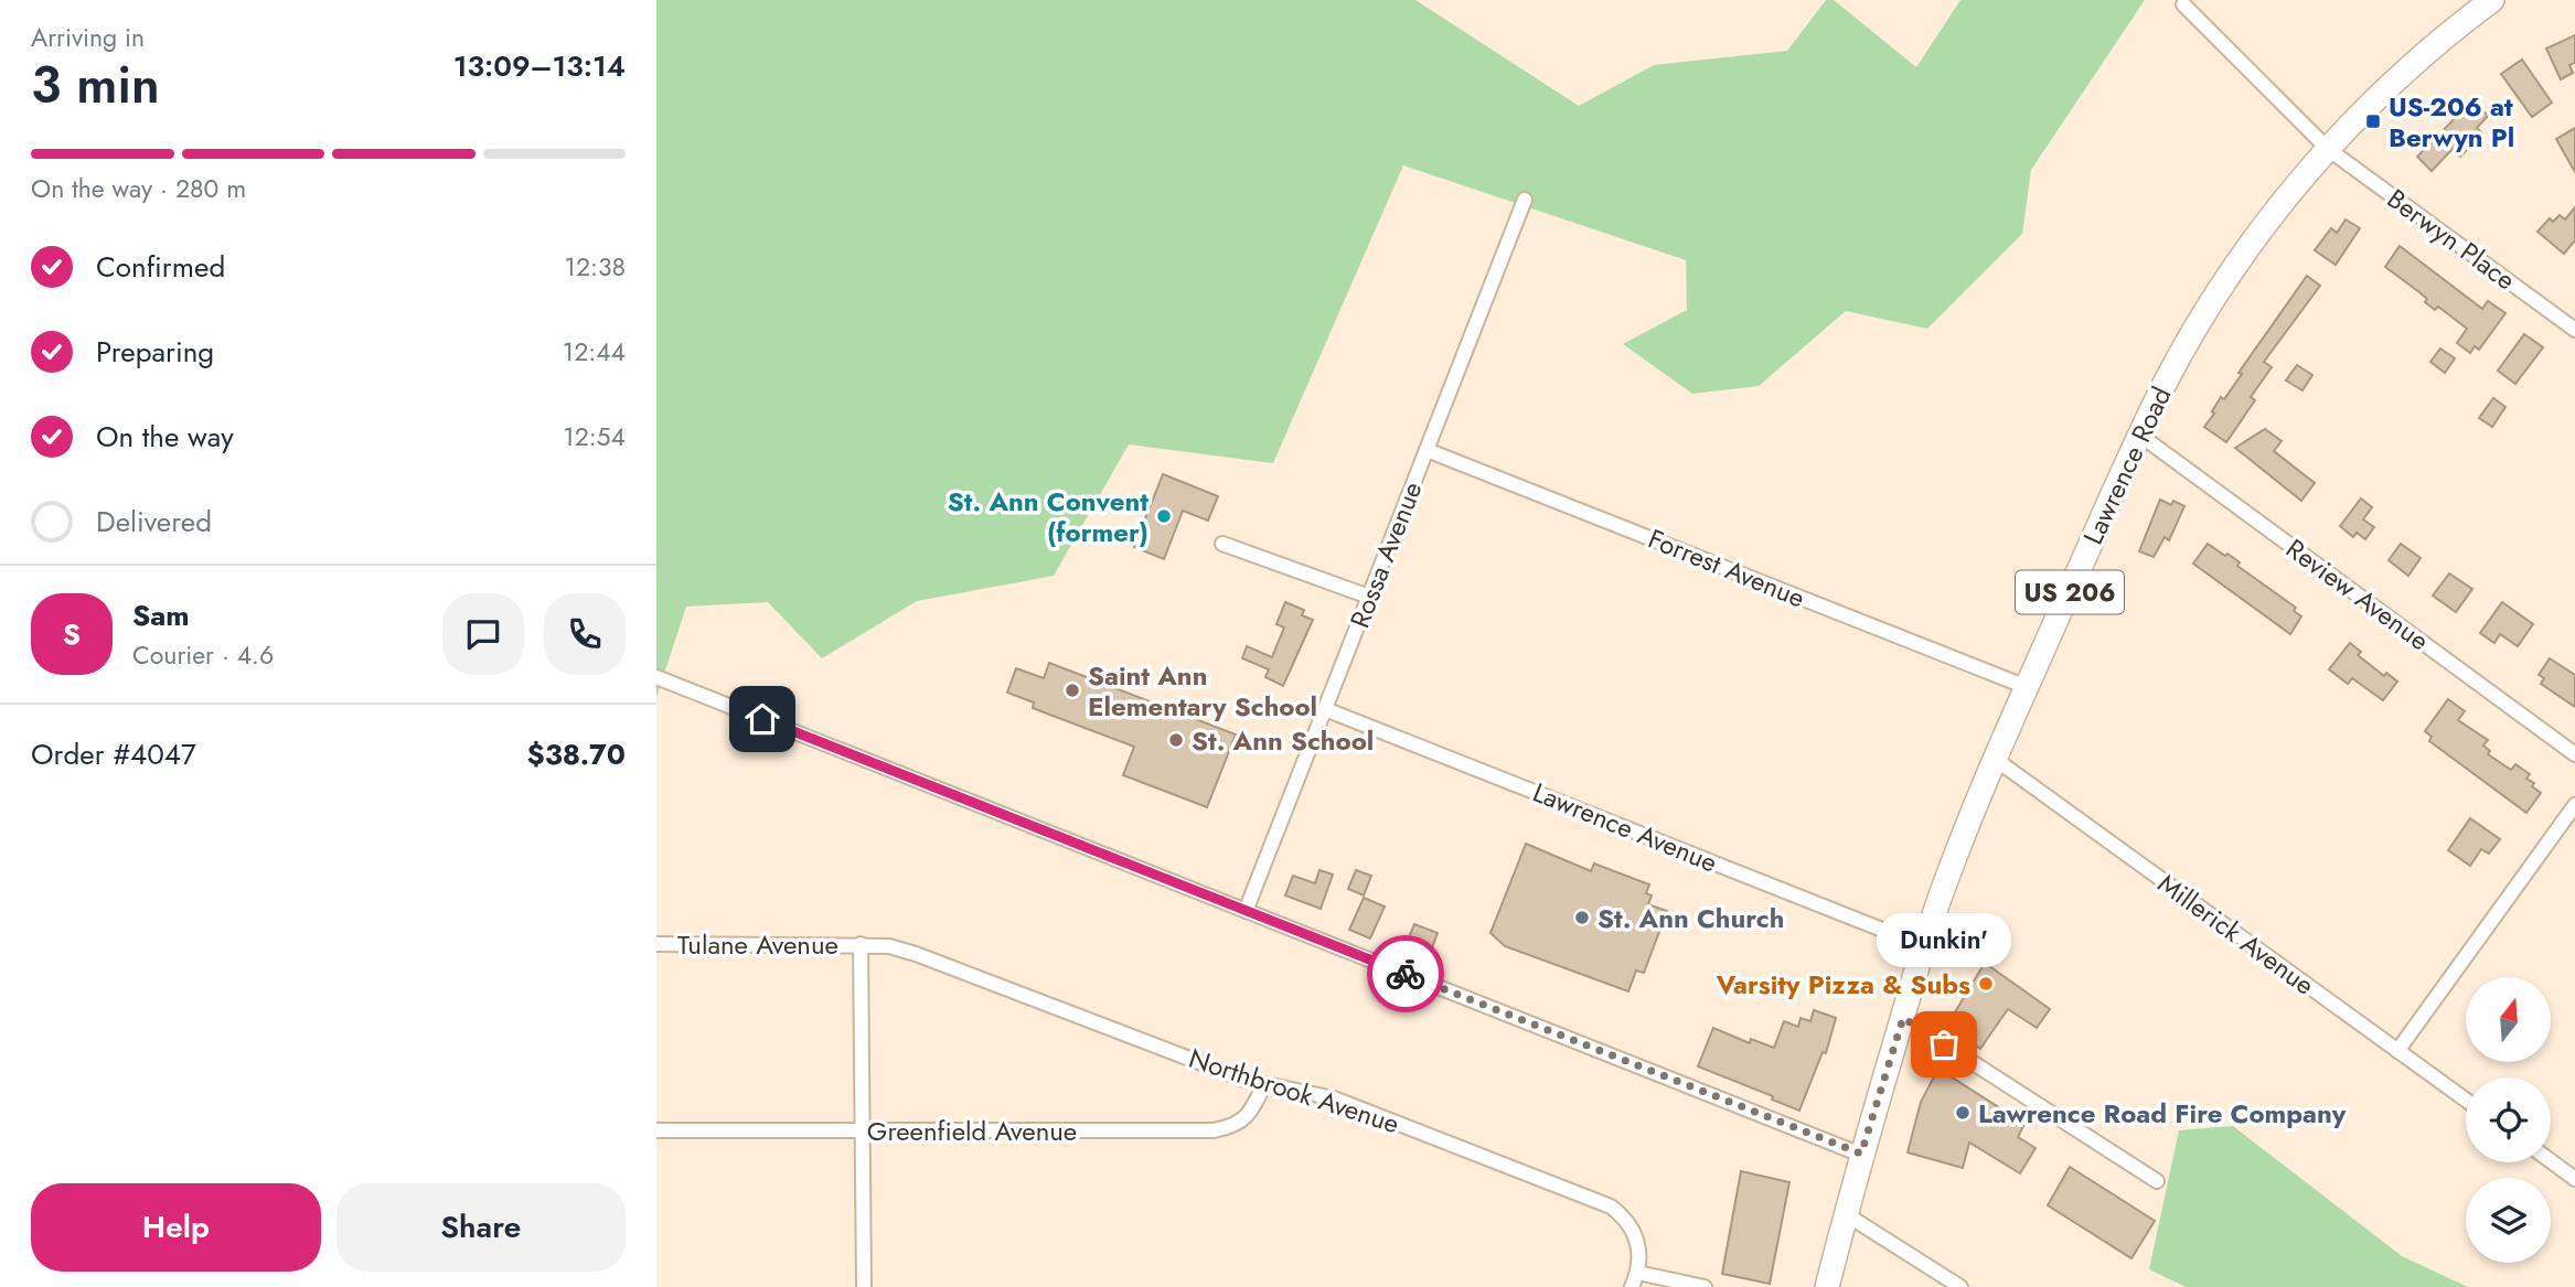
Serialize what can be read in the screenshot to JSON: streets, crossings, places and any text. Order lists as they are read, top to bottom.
{
  "streets": {
    "main road": ["Lawrence Road", "US 206"],
    "street": [
      "Berwyn Place",
      "Rossa Avenue",
      "Forrest Avenue",
      "Review Avenue",
      "Lawrence Avenue",
      "Millerick Avenue",
      "Tulane Avenue",
      "Northbrook Avenue",
      "Greenfield Avenue"
    ]
  },
  "crossings": [
    ["Berwyn Place", "Lawrence Road"],
    ["Lawrence Road", "Forrest Avenue"],
    ["Lawrence Road", "Review Avenue"],
    ["Lawrence Road", "Lawrence Avenue"],
    ["Lawrence Road", "Millerick Avenue"],
    ["Rossa Avenue", "Forrest Avenue"],
    ["Rossa Avenue", "Lawrence Avenue"],
    ["Tulane Avenue", "Northbrook Avenue"],
    ["Northbrook Avenue", "Greenfield Avenue"]
  ],
  "places": {
    "transit": ["US-206 at Berwyn Pl"],
    "other": [
      "St. Ann Convent (former)",
      "Saint Ann Elementary School",
      "St. Ann School",
      "St. Ann Church",
      "Varsity Pizza & Subs",
      "Dunkin'",
      "Lawrence Road Fire Company"
    ]
  },
  "north": "top",
  "page": {
    "heading": ["3 min", "Arriving in", "13:09–13:14"],
    "panel": [
      "Sam",
      "Courier · 4.6",
      "Order #4047",
      "$38.70"
    ],
    "bar": "On the way · 280 m",
    "list": [
      ["Confirmed", "12:38"],
      ["Preparing", "12:44"],
      ["On the way", "12:54"],
      "Delivered"
    ],
    "round": "S",
    "bubble": "Dunkin'",
    "buttons": ["Help", "Share"]
  }
}
